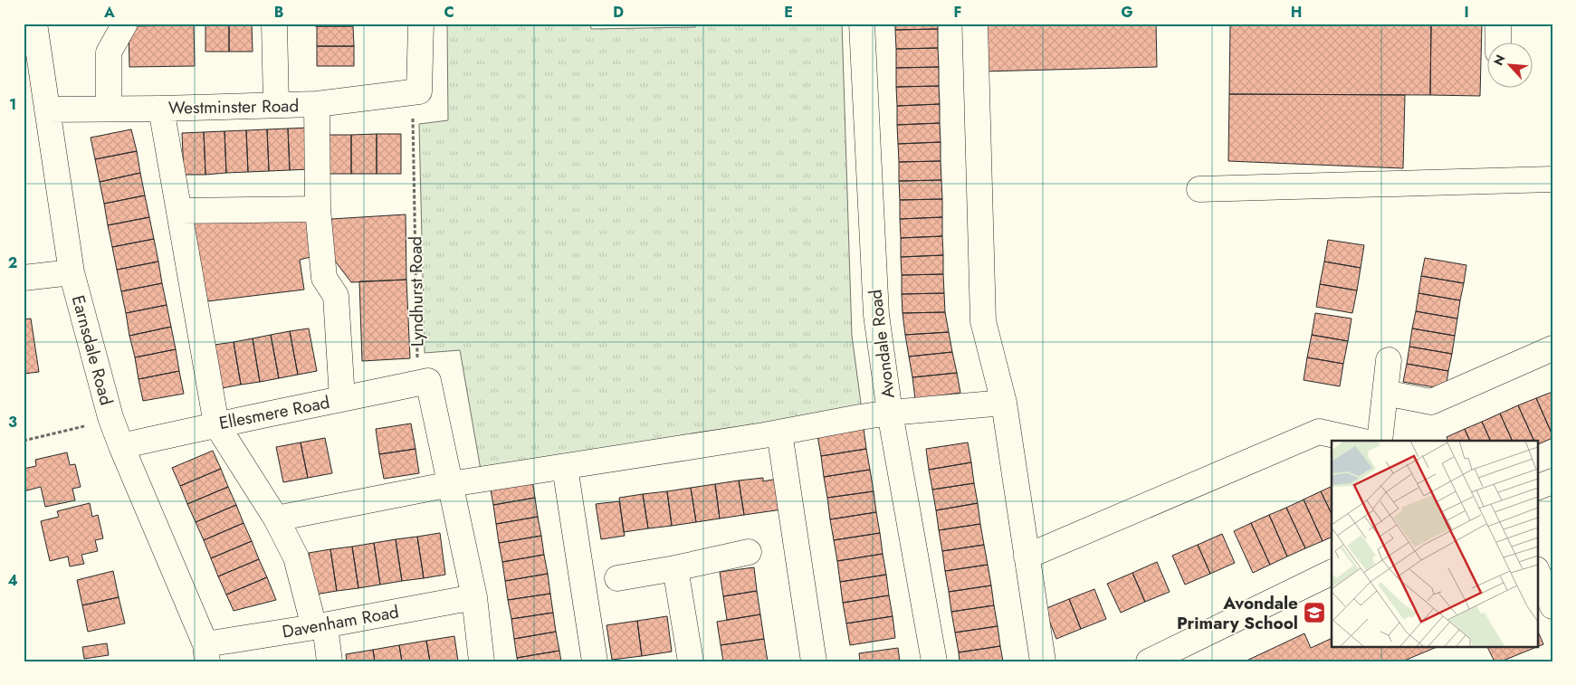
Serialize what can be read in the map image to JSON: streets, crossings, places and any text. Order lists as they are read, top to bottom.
{
  "streets": {
    "street": [
      "Westminster Road",
      "Avondale Road",
      "Earnsdale Road",
      "Ellesmere Road",
      "Davenham Road"
    ],
    "path": ["Lyndhurst Road"]
  },
  "crossings": [
    ["Westminster Road", "Lyndhurst Road"],
    ["Westminster Road", "Earnsdale Road"],
    ["Lyndhurst Road", "Ellesmere Road"],
    ["Earnsdale Road", "Ellesmere Road"],
    ["Earnsdale Road", "Davenham Road"]
  ],
  "places": {
    "school or university": ["Avondale Primary School"]
  },
  "north": "top left",
  "grid": {
    "columns": [
      "A",
      "B",
      "C",
      "D",
      "E",
      "F",
      "G",
      "H",
      "I"
    ],
    "rows": [
      "1",
      "2",
      "3",
      "4"
    ]
  }
}
